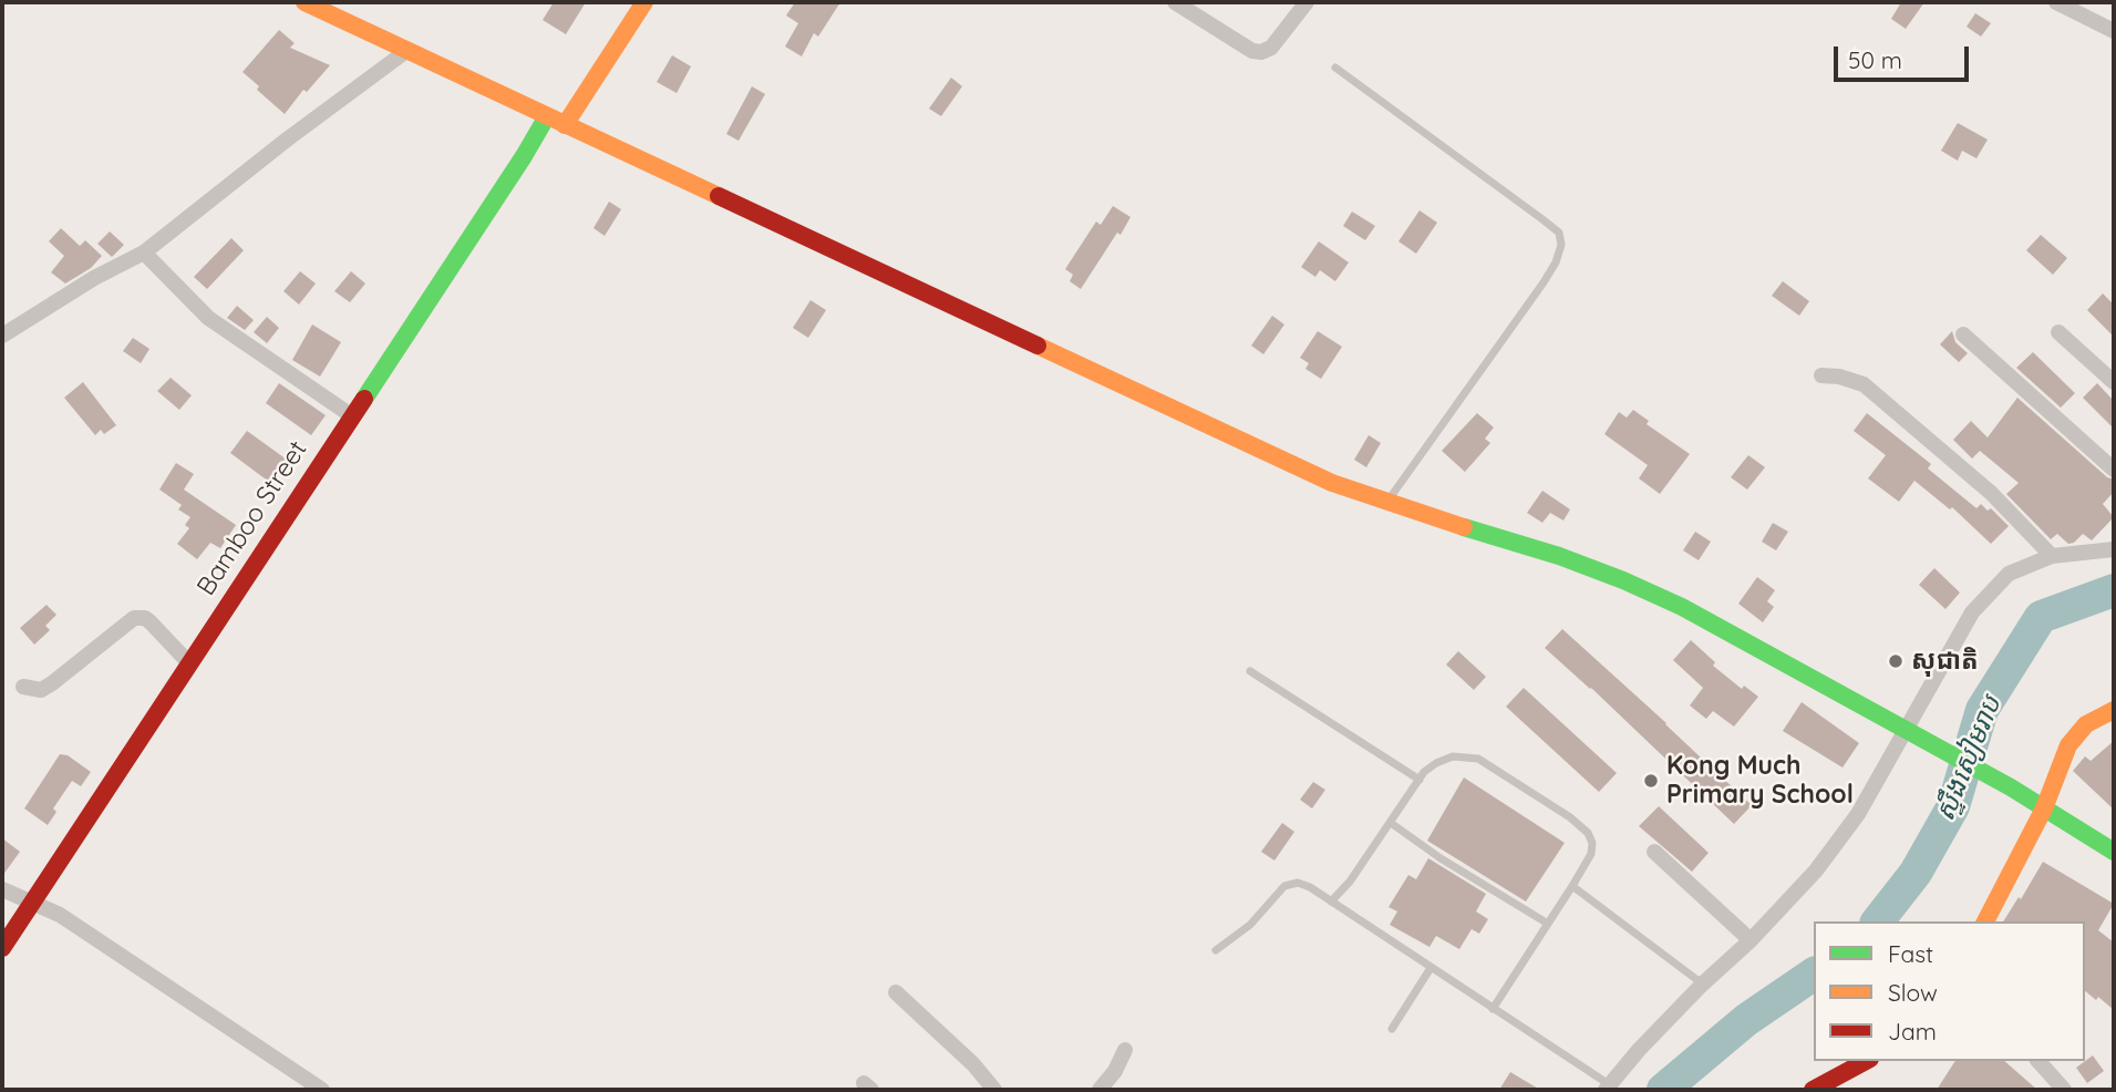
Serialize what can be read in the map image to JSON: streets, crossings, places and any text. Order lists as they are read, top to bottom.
{
  "streets": {
    "main road": ["Bamboo Street"]
  },
  "water": ["ស្ទឹងសៀមរាប"],
  "places": ["សុជាតិ", "Kong Much Primary School"],
  "legend": ["Fast", "Slow", "Jam"],
  "scale_bar": "50 m"
}
